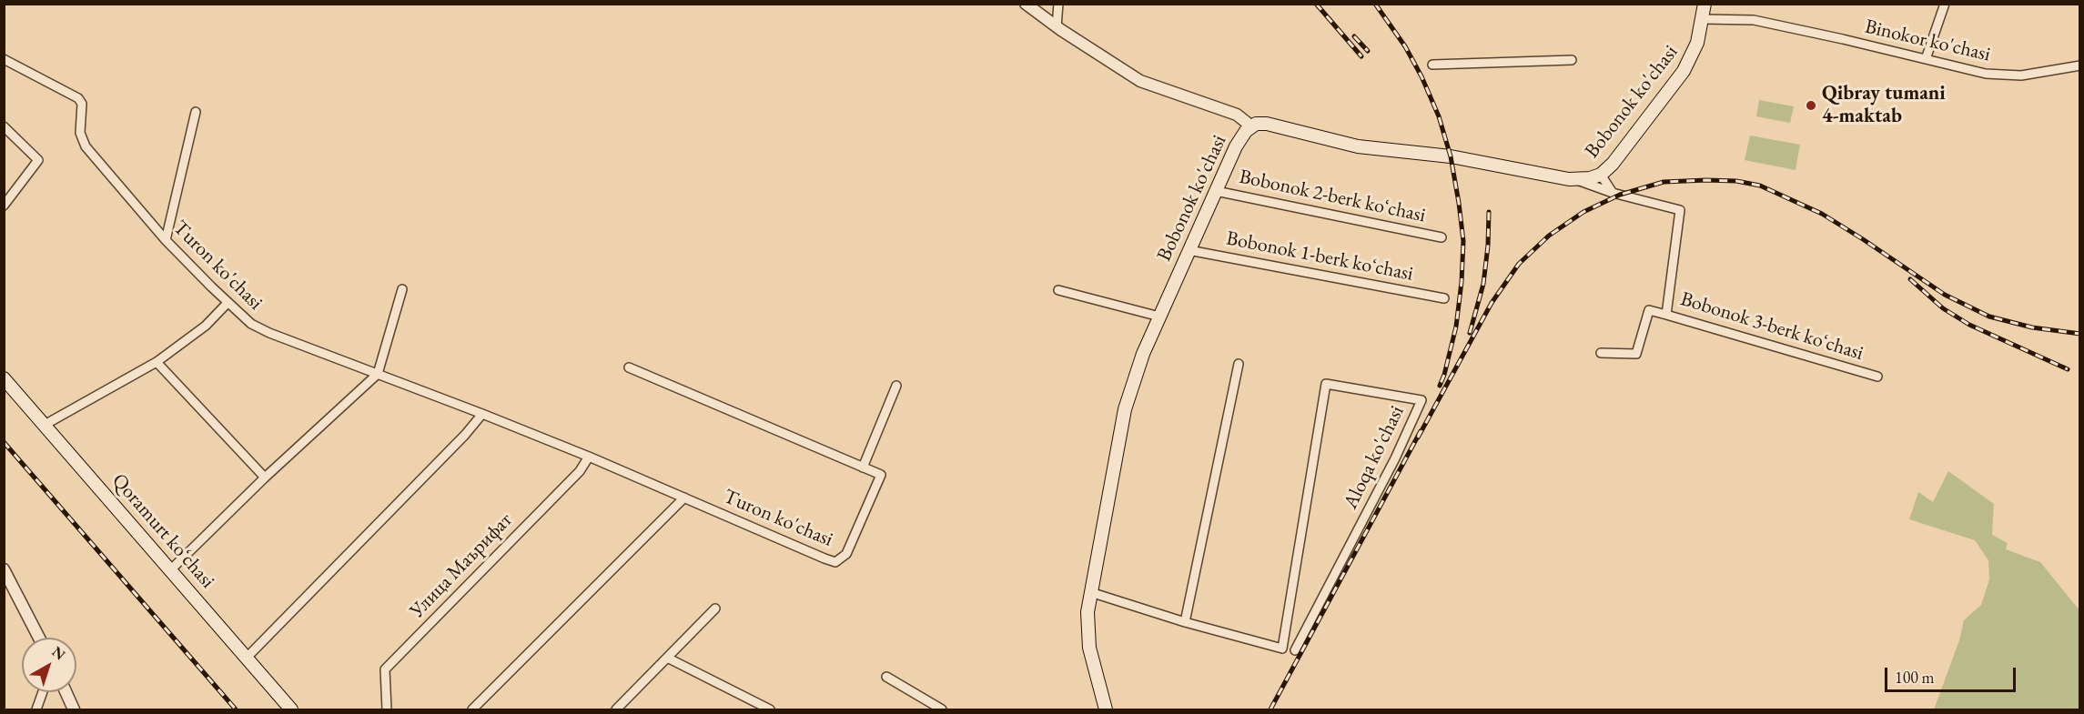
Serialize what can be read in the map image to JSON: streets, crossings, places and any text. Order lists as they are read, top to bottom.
{
  "streets": {
    "main road": ["Bobonok ko'chasi", "Qoramurt koʻchasi"],
    "street": [
      "Binokor ko'chasi",
      "Bobonok 2-berk koʻchasi",
      "Bobonok 1-berk koʻchasi",
      "Turon ko'chasi",
      "Bobonok 3-berk koʻchasi",
      "Aloqa ko'chasi",
      "Улица Маърифат"
    ]
  },
  "crossings": [
    ["Binokor ko'chasi", "Bobonok ko'chasi"],
    ["Bobonok ko'chasi", "Bobonok 2-berk koʻchasi"],
    ["Bobonok ko'chasi", "Bobonok 1-berk koʻchasi"],
    ["Bobonok ko'chasi", "Bobonok 3-berk koʻchasi"],
    ["Turon ko'chasi", "Улица Маърифат"]
  ],
  "places": ["Qibray tumani 4-maktab"],
  "scale_bar": "100 m",
  "north": "top right"
}
